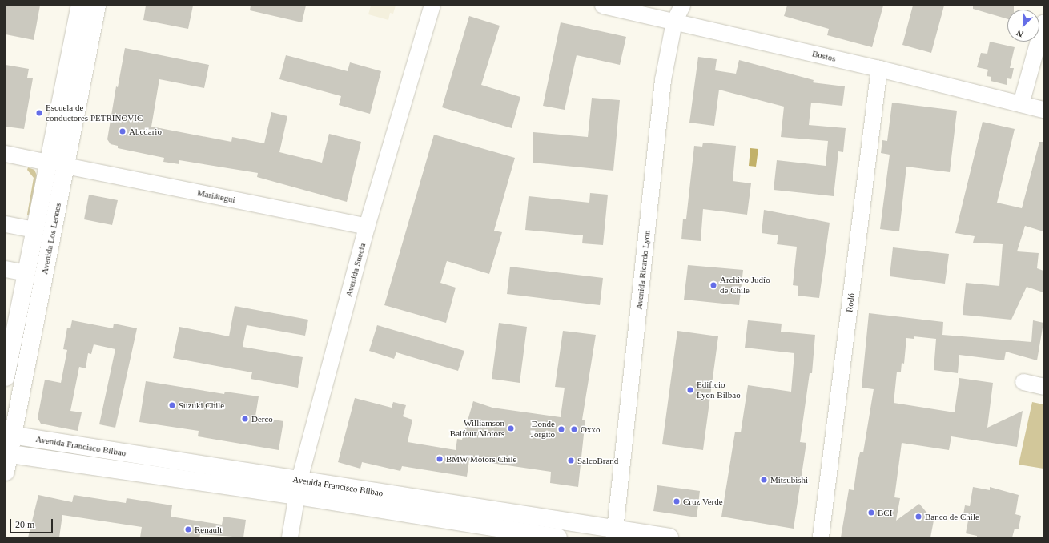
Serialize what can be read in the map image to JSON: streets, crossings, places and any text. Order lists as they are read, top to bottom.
{
  "streets": {
    "main road": ["Avenida Los Leones", "Avenida Francisco Bilbao"],
    "street": [
      "Bustos",
      "Mariátegui",
      "Avenida Suecia",
      "Avenida Ricardo Lyon",
      "Rodó"
    ]
  },
  "crossings": [
    ["Bustos", "Avenida Ricardo Lyon"],
    ["Bustos", "Rodó"],
    ["Mariátegui", "Avenida Los Leones"],
    ["Mariátegui", "Avenida Suecia"],
    ["Avenida Los Leones", "Avenida Francisco Bilbao"],
    ["Avenida Suecia", "Avenida Francisco Bilbao"],
    ["Avenida Ricardo Lyon", "Avenida Francisco Bilbao"]
  ],
  "places": [
    "Escuela de conductores PETRINOVIC",
    "Abcdario",
    "Archivo Judío de Chile",
    "Edificio Lyon Bilbao",
    "Suzuki Chile",
    "Derco",
    "Williamson Balfour Motors",
    "Donde Jorgito",
    "Oxxo",
    "BMW Motors Chile",
    "SalcoBrand",
    "Mitsubishi",
    "Cruz Verde",
    "BCI",
    "Banco de Chile",
    "Renault"
  ],
  "scale_bar": "20 m",
  "north": "bottom left"
}
